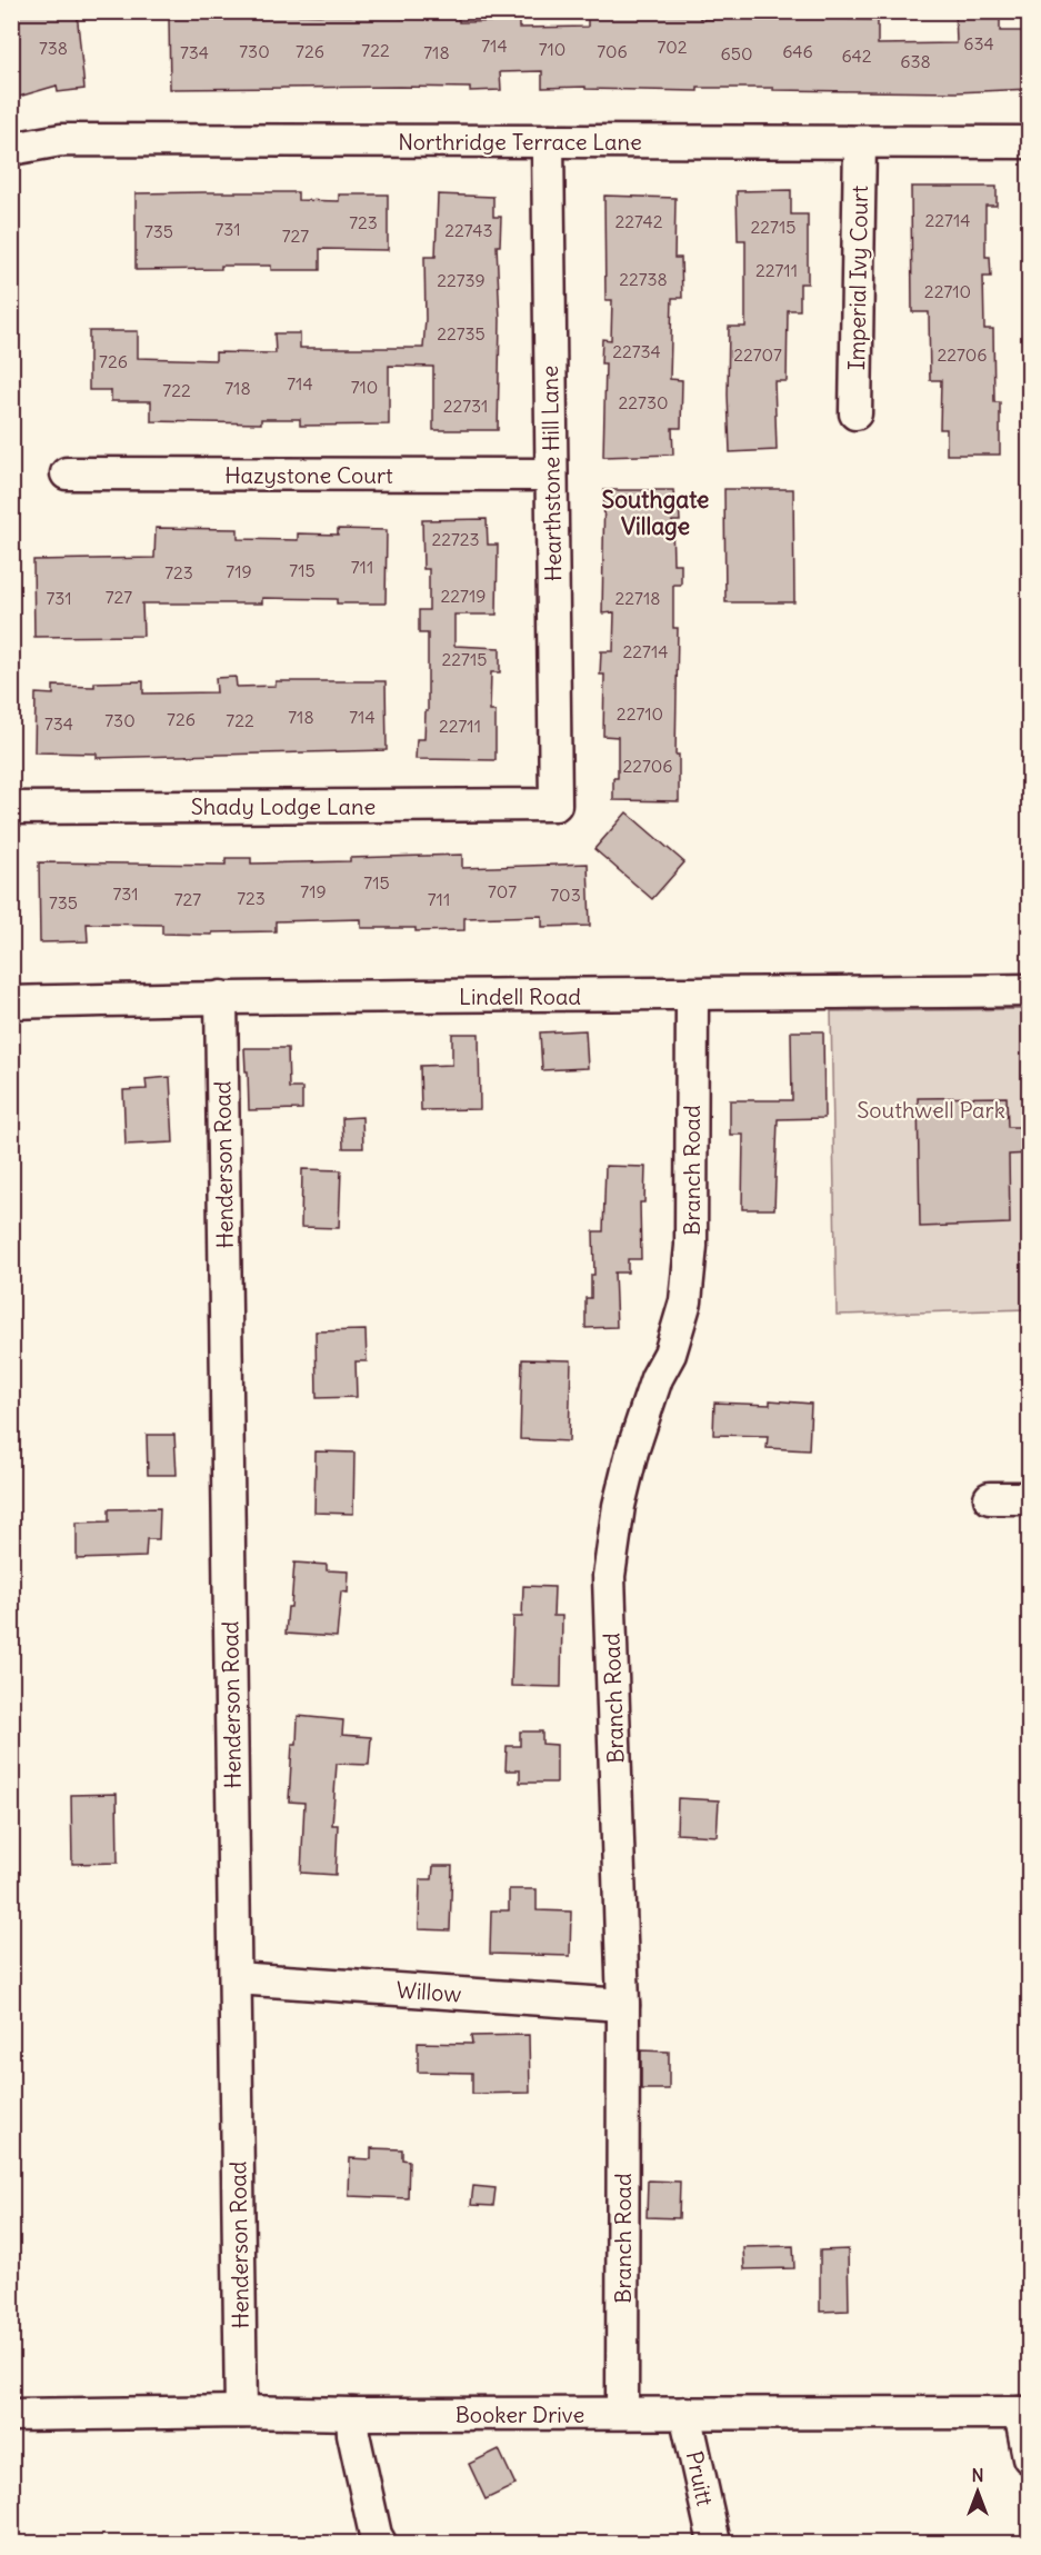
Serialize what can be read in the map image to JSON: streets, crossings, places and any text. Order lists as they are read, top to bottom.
{
  "streets": {
    "street": [
      "Northridge Terrace Lane",
      "Imperial Ivy Court",
      "Hearthstone Hill Lane",
      "Hazystone Court",
      "Shady Lodge Lane",
      "Lindell Road",
      "Henderson Road",
      "Branch Road",
      "Willow",
      "Booker Drive",
      "Pruitt"
    ]
  },
  "crossings": [
    ["Northridge Terrace Lane", "Imperial Ivy Court"],
    ["Northridge Terrace Lane", "Hearthstone Hill Lane"],
    ["Hearthstone Hill Lane", "Hazystone Court"],
    ["Hearthstone Hill Lane", "Shady Lodge Lane"],
    ["Lindell Road", "Henderson Road"],
    ["Lindell Road", "Branch Road"],
    ["Henderson Road", "Willow"],
    ["Henderson Road", "Booker Drive"],
    ["Branch Road", "Willow"],
    ["Branch Road", "Booker Drive"],
    ["Booker Drive", "Pruitt"]
  ],
  "districts": ["Southgate Village"],
  "parks": ["Southwell Park"],
  "house_numbers": [
    "634",
    "714",
    "702",
    "738",
    "710",
    "722",
    "730",
    "726",
    "706",
    "646",
    "734",
    "718",
    "650",
    "642",
    "638",
    "22714",
    "22742",
    "723",
    "22715",
    "731",
    "22743",
    "735",
    "727",
    "22711",
    "22738",
    "22739",
    "22710",
    "22735",
    "22734",
    "22707",
    "22706",
    "726",
    "714",
    "710",
    "718",
    "722",
    "22730",
    "22731",
    "22723",
    "711",
    "715",
    "719",
    "723",
    "22719",
    "727",
    "731",
    "22718",
    "22714",
    "22715",
    "22710",
    "718",
    "714",
    "726",
    "730",
    "722",
    "734",
    "22711",
    "22706",
    "715",
    "719",
    "707",
    "731",
    "703",
    "723",
    "727",
    "711",
    "735"
  ],
  "north": "top"
}
